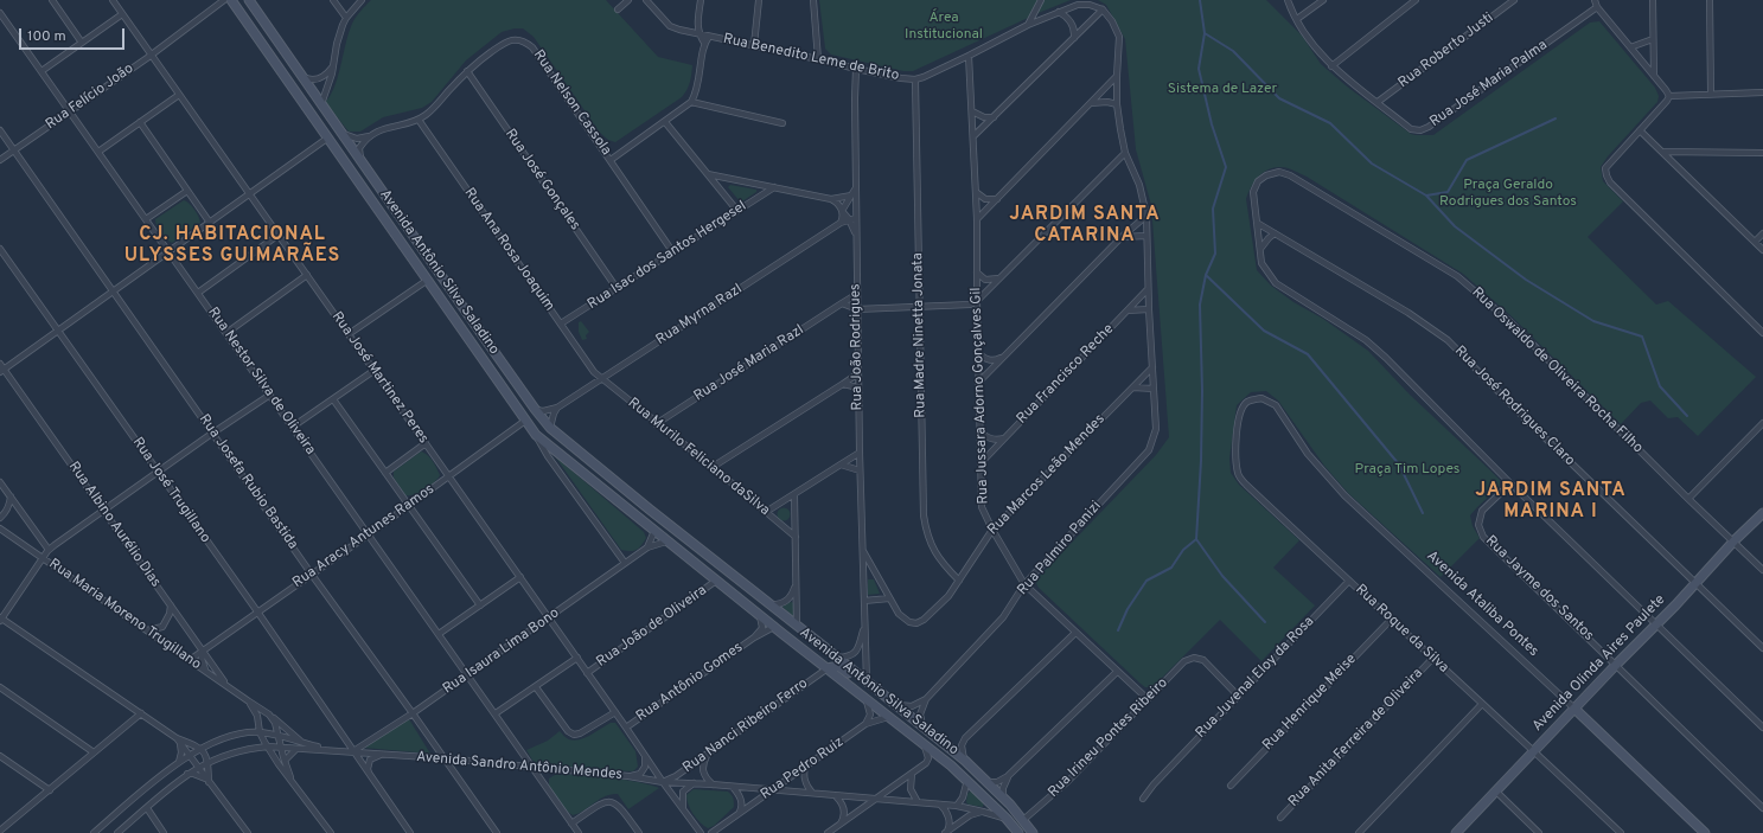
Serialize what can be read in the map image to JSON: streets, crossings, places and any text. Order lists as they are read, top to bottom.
{
  "streets": {
    "main road": ["Avenida Antônio Silva Saladino", "Avenida Ataliba Pontes", "Avenida Olinda Aires Paulete"],
    "street": [
      "Rua Roberto Justi",
      "Rua Benedito Leme de Brito",
      "Rua José Maria Palma",
      "Rua Felício João",
      "Rua Nelson Cassola",
      "Rua José Gonçales",
      "Rua Ana Rosa Joaquim",
      "Rua Isac dos Santos Hergesel",
      "Rua Myrna Razl",
      "Rua Madre Ninetta Jonata",
      "Rua João Rodrigues",
      "Rua José Maria Razl",
      "Rua Oswaldo de Oliveira Rocha Filho",
      "Rua Francisco Reche",
      "Rua José Martinez Peres",
      "Rua Nestor Silva de Oliveira",
      "Rua Jussara Adorno Gonçalves Gil",
      "Rua José Rodrigues Claro",
      "Rua Murilo Feliciano daSilva",
      "Rua Marcos Leão Mendes",
      "Rua Josefa Rubio Bastida",
      "Rua José Trugillano",
      "Rua Albino Aurélio Dias",
      "Rua Aracy Antunes Ramos",
      "Rua Palmiro Panizi",
      "Rua Jayme dos Santos",
      "Rua Maria Moreno Trugillano",
      "Rua João de Oliveira",
      "Rua Roque da Silva",
      "Rua Isaura Lima Bono",
      "Rua Juvenal Eloy da Rosa",
      "Rua Antônio Gomes",
      "Rua Henrique Meise",
      "Rua Nanci Ribeiro Ferro",
      "Rua Irineu Pontes Ribeiro",
      "Rua Anita Ferreira de Oliveira",
      "Avenida Sandro Antônio Mendes",
      "Rua Pedro Ruiz"
    ]
  },
  "crossings": [
    ["Rua Roberto Justi", "Rua José Maria Palma"],
    ["Rua Benedito Leme de Brito", "Rua Madre Ninetta Jonata"],
    ["Rua Benedito Leme de Brito", "Rua João Rodrigues"],
    ["Rua Benedito Leme de Brito", "Rua Jussara Adorno Gonçalves Gil"],
    ["Rua Felício João", "Rua José Martinez Peres"],
    ["Rua Felício João", "Rua Nestor Silva de Oliveira"],
    ["Rua Felício João", "Rua Josefa Rubio Bastida"],
    ["Rua Nelson Cassola", "Rua José Gonçales"],
    ["Rua Nelson Cassola", "Rua Ana Rosa Joaquim"],
    ["Rua Nelson Cassola", "Rua Isac dos Santos Hergesel"],
    ["Rua Nelson Cassola", "Avenida Antônio Silva Saladino"],
    ["Rua José Gonçales", "Rua Isac dos Santos Hergesel"],
    ["Rua Ana Rosa Joaquim", "Rua Isac dos Santos Hergesel"],
    ["Rua Ana Rosa Joaquim", "Rua Myrna Razl"],
    ["Rua Ana Rosa Joaquim", "Rua Murilo Feliciano daSilva"],
    ["Avenida Antônio Silva Saladino", "Rua Myrna Razl"],
    ["Avenida Antônio Silva Saladino", "Rua João Rodrigues"],
    ["Avenida Antônio Silva Saladino", "Rua Aracy Antunes Ramos"],
    ["Avenida Antônio Silva Saladino", "Rua Palmiro Panizi"],
    ["Avenida Antônio Silva Saladino", "Rua João de Oliveira"],
    ["Avenida Antônio Silva Saladino", "Rua Isaura Lima Bono"],
    ["Avenida Antônio Silva Saladino", "Rua Antônio Gomes"],
    ["Avenida Antônio Silva Saladino", "Rua Nanci Ribeiro Ferro"],
    ["Avenida Antônio Silva Saladino", "Rua Irineu Pontes Ribeiro"],
    ["Avenida Antônio Silva Saladino", "Avenida Sandro Antônio Mendes"],
    ["Avenida Antônio Silva Saladino", "Rua Pedro Ruiz"],
    ["Rua Myrna Razl", "Rua João Rodrigues"],
    ["Rua Myrna Razl", "Rua Murilo Feliciano daSilva"],
    ["Rua Madre Ninetta Jonata", "Rua Marcos Leão Mendes"],
    ["Rua João Rodrigues", "Rua José Maria Razl"],
    ["Rua João Rodrigues", "Rua Marcos Leão Mendes"],
    ["Rua José Maria Razl", "Rua Murilo Feliciano daSilva"],
    ["Rua Oswaldo de Oliveira Rocha Filho", "Rua José Rodrigues Claro"],
    ["Rua Oswaldo de Oliveira Rocha Filho", "Avenida Olinda Aires Paulete"],
    ["Rua Francisco Reche", "Rua Jussara Adorno Gonçalves Gil"],
    ["Rua José Martinez Peres", "Rua Aracy Antunes Ramos"],
    ["Rua José Martinez Peres", "Rua João de Oliveira"],
    ["Rua José Martinez Peres", "Rua Isaura Lima Bono"],
    ["Rua José Martinez Peres", "Rua Antônio Gomes"],
    ["Rua José Martinez Peres", "Rua Nanci Ribeiro Ferro"],
    ["Rua José Martinez Peres", "Avenida Sandro Antônio Mendes"],
    ["Rua Nestor Silva de Oliveira", "Rua Aracy Antunes Ramos"],
    ["Rua Nestor Silva de Oliveira", "Rua Isaura Lima Bono"],
    ["Rua Nestor Silva de Oliveira", "Avenida Sandro Antônio Mendes"],
    ["Rua Jussara Adorno Gonçalves Gil", "Rua Marcos Leão Mendes"],
    ["Rua Jussara Adorno Gonçalves Gil", "Rua Palmiro Panizi"],
    ["Rua Jussara Adorno Gonçalves Gil", "Rua Irineu Pontes Ribeiro"],
    ["Rua José Rodrigues Claro", "Avenida Olinda Aires Paulete"],
    ["Rua Josefa Rubio Bastida", "Rua Aracy Antunes Ramos"],
    ["Rua Josefa Rubio Bastida", "Rua Isaura Lima Bono"],
    ["Rua Josefa Rubio Bastida", "Avenida Sandro Antônio Mendes"],
    ["Rua José Trugillano", "Rua Aracy Antunes Ramos"],
    ["Rua José Trugillano", "Rua Isaura Lima Bono"],
    ["Rua José Trugillano", "Avenida Sandro Antônio Mendes"],
    ["Rua Albino Aurélio Dias", "Rua Aracy Antunes Ramos"],
    ["Rua Albino Aurélio Dias", "Rua Maria Moreno Trugillano"],
    ["Rua Aracy Antunes Ramos", "Rua Maria Moreno Trugillano"],
    ["Rua Jayme dos Santos", "Avenida Olinda Aires Paulete"],
    ["Avenida Ataliba Pontes", "Rua Roque da Silva"],
    ["Avenida Ataliba Pontes", "Avenida Olinda Aires Paulete"],
    ["Rua Maria Moreno Trugillano", "Avenida Sandro Antônio Mendes"],
    ["Rua Roque da Silva", "Avenida Olinda Aires Paulete"],
    ["Rua Roque da Silva", "Rua Juvenal Eloy da Rosa"],
    ["Rua Roque da Silva", "Rua Henrique Meise"],
    ["Rua Roque da Silva", "Rua Anita Ferreira de Oliveira"],
    ["Rua Isaura Lima Bono", "Avenida Sandro Antônio Mendes"],
    ["Rua Juvenal Eloy da Rosa", "Rua Irineu Pontes Ribeiro"],
    ["Rua Nanci Ribeiro Ferro", "Avenida Sandro Antônio Mendes"],
    ["Avenida Sandro Antônio Mendes", "Rua Pedro Ruiz"]
  ],
  "districts": ["JARDIM SANTA CATARINA", "CJ. HABITACIONAL ULYSSES GUIMARÃES", "JARDIM SANTA MARINA I"],
  "parks": [
    "Área Institucional",
    "Sistema de Lazer",
    "Praça Geraldo Rodrigues dos Santos",
    "Praça Tim Lopes"
  ],
  "scale_bar": "100 m"
}
